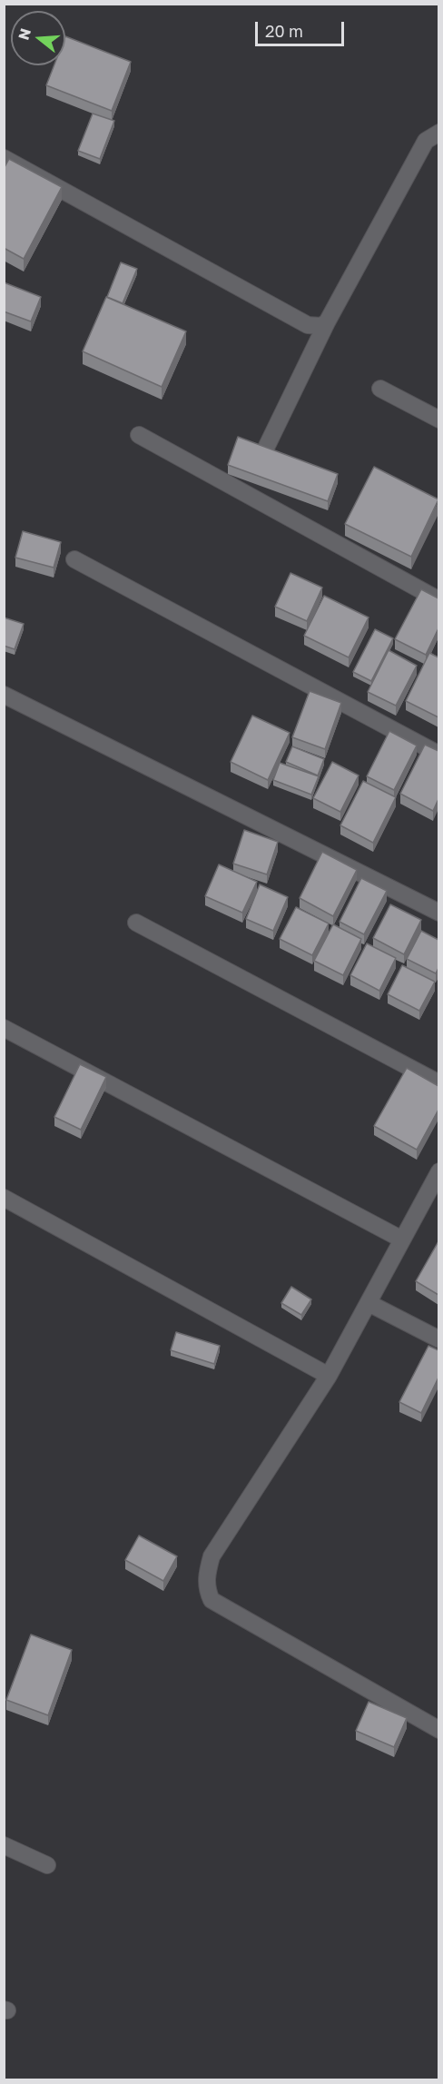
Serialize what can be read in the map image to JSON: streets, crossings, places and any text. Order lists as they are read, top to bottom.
{
  "scale_bar": "20 m",
  "north": "left"
}
